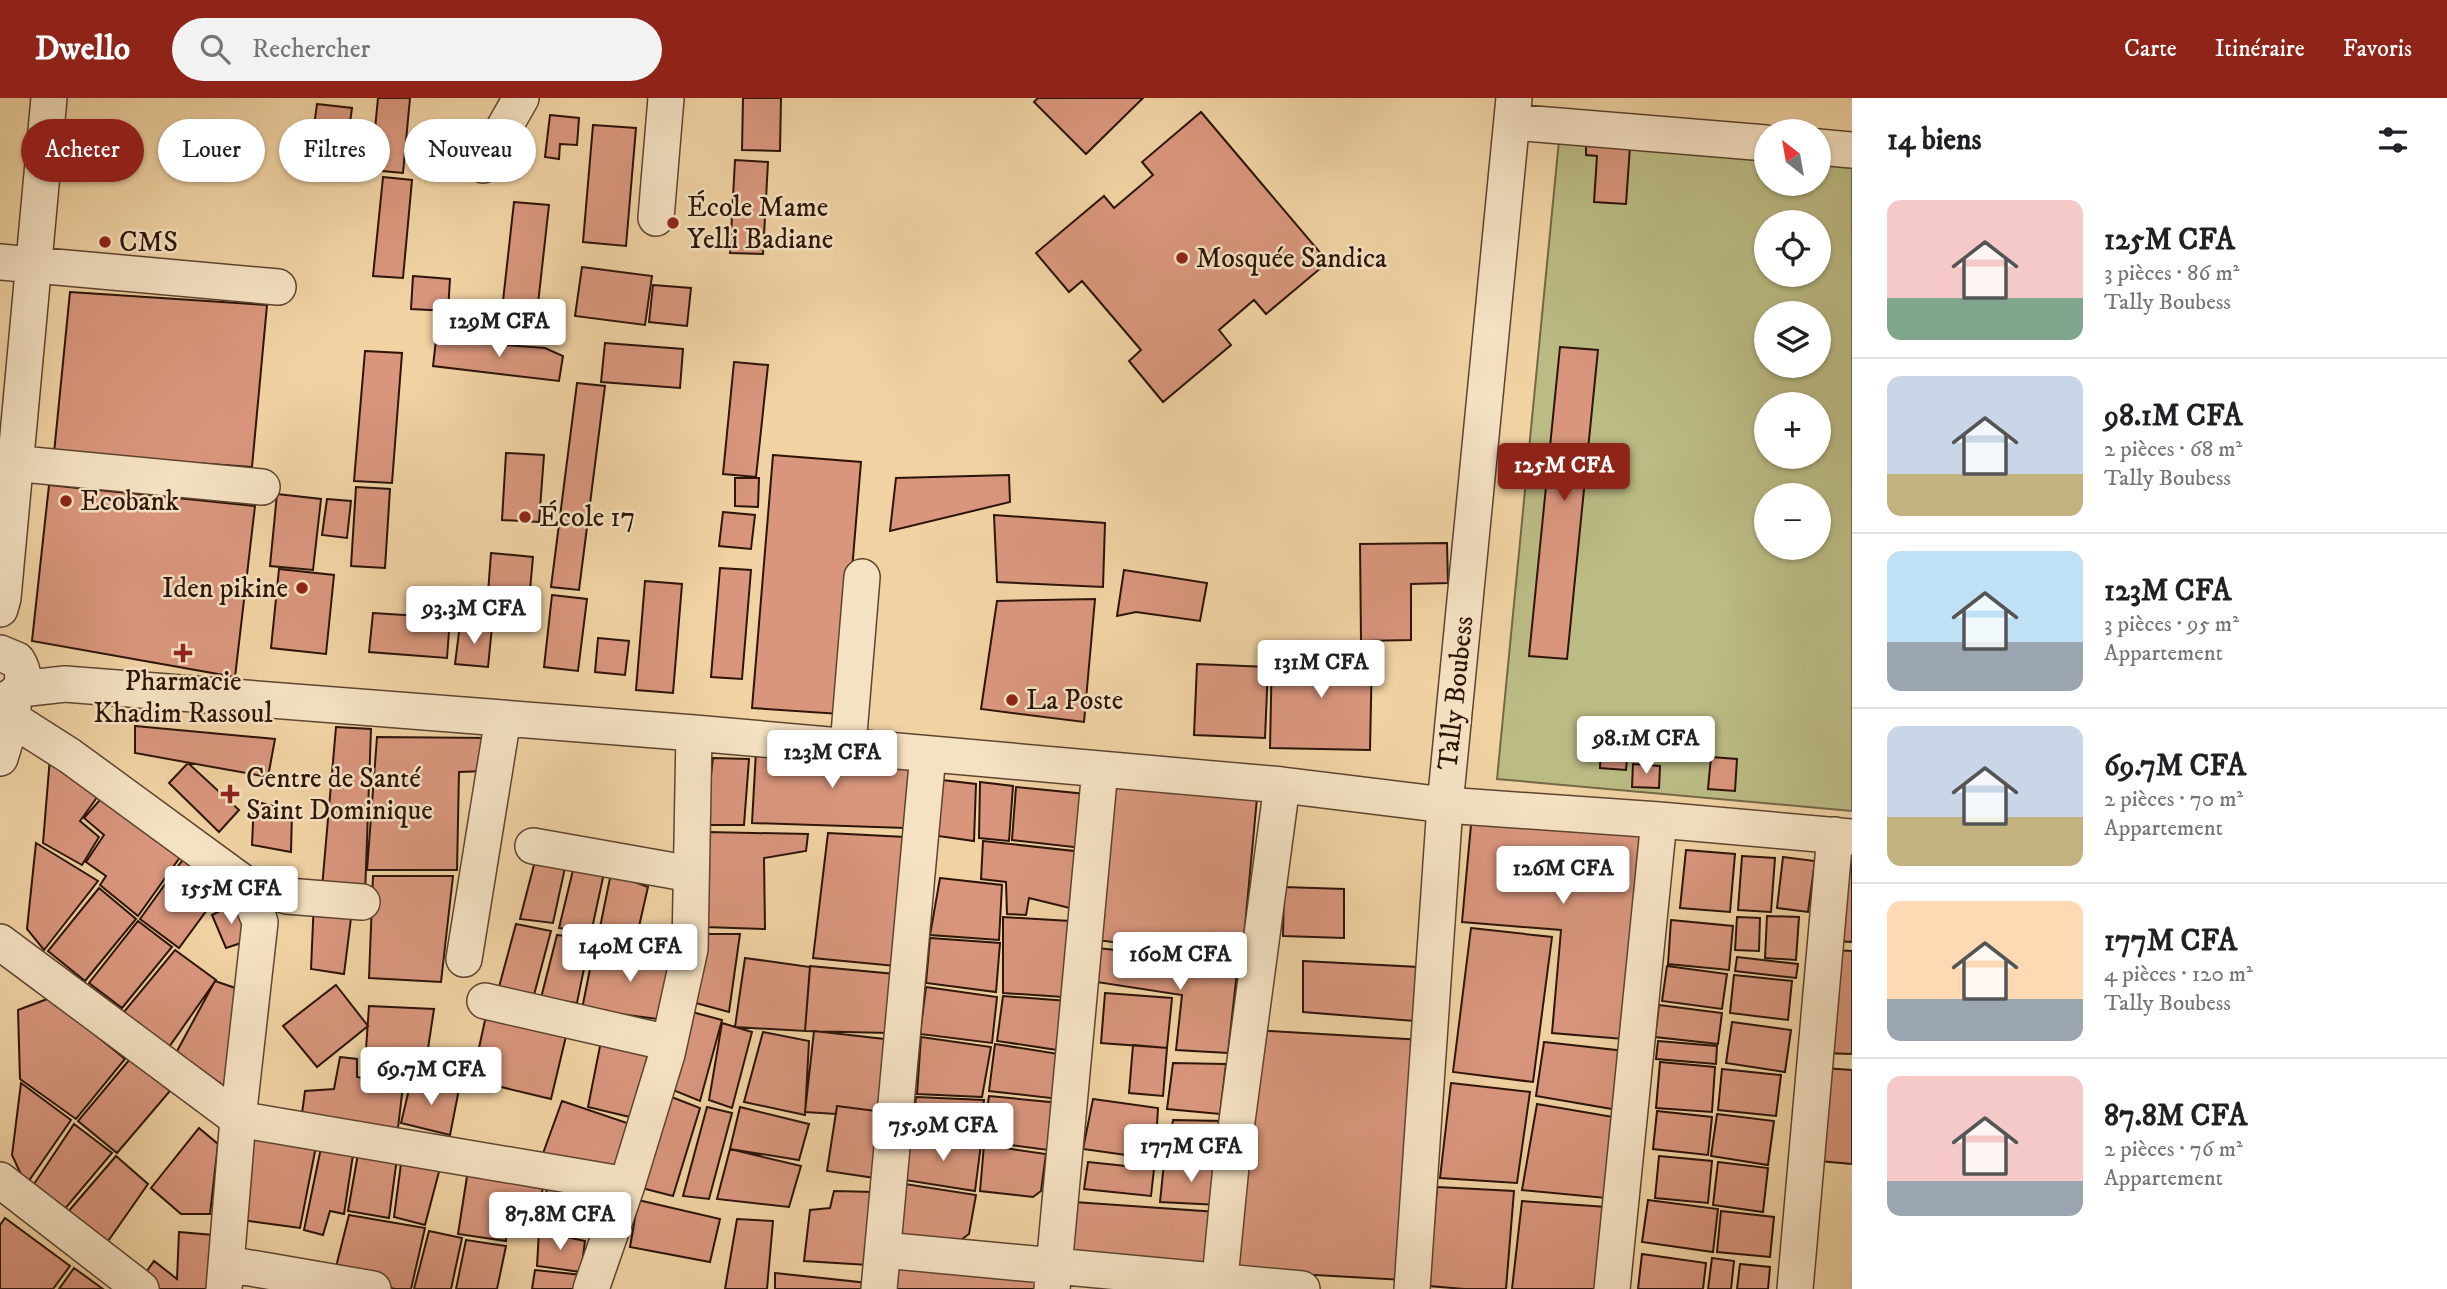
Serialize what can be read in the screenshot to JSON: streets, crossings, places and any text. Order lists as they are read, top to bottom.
{
  "streets": {
    "street": ["Tally Boubess"]
  },
  "places": {
    "other": [
      "École Mame Yelli Badiane",
      "CMS",
      "Mosquée Sandica",
      "Ecobank",
      "École 17",
      "Iden pikine",
      "La Poste"
    ],
    "health": ["Pharmacie Khadim Rassoul", "Centre de Santé Saint Dominique"]
  },
  "north": "top left",
  "page": {
    "header": "Dwello",
    "search": "Rechercher",
    "nav": ["Carte", "Itinéraire", "Favoris"],
    "heading": "14 biens",
    "map_buttons": ["+", "−"],
    "chip": [
      "Acheter",
      "Louer",
      "Filtres",
      "Nouveau"
    ],
    "list": [
      {
        "name": "125M CFA",
        "note": "3 pièces · 86 m² · Tally Boubess"
      },
      {
        "name": "98.1M CFA",
        "note": "2 pièces · 68 m² · Tally Boubess"
      },
      {
        "name": "123M CFA",
        "note": "3 pièces · 95 m² · Appartement"
      },
      {
        "name": "69.7M CFA",
        "note": "2 pièces · 70 m² · Appartement"
      },
      {
        "name": "177M CFA",
        "note": "4 pièces · 120 m² · Tally Boubess"
      },
      {
        "name": "87.8M CFA",
        "note": "2 pièces · 76 m² · Appartement"
      }
    ],
    "price": [
      "129M CFA",
      "125M CFA",
      "93.3M CFA",
      "131M CFA",
      "98.1M CFA",
      "123M CFA",
      "126M CFA",
      "155M CFA",
      "140M CFA",
      "160M CFA",
      "69.7M CFA",
      "75.9M CFA",
      "177M CFA",
      "87.8M CFA"
    ]
  }
}
